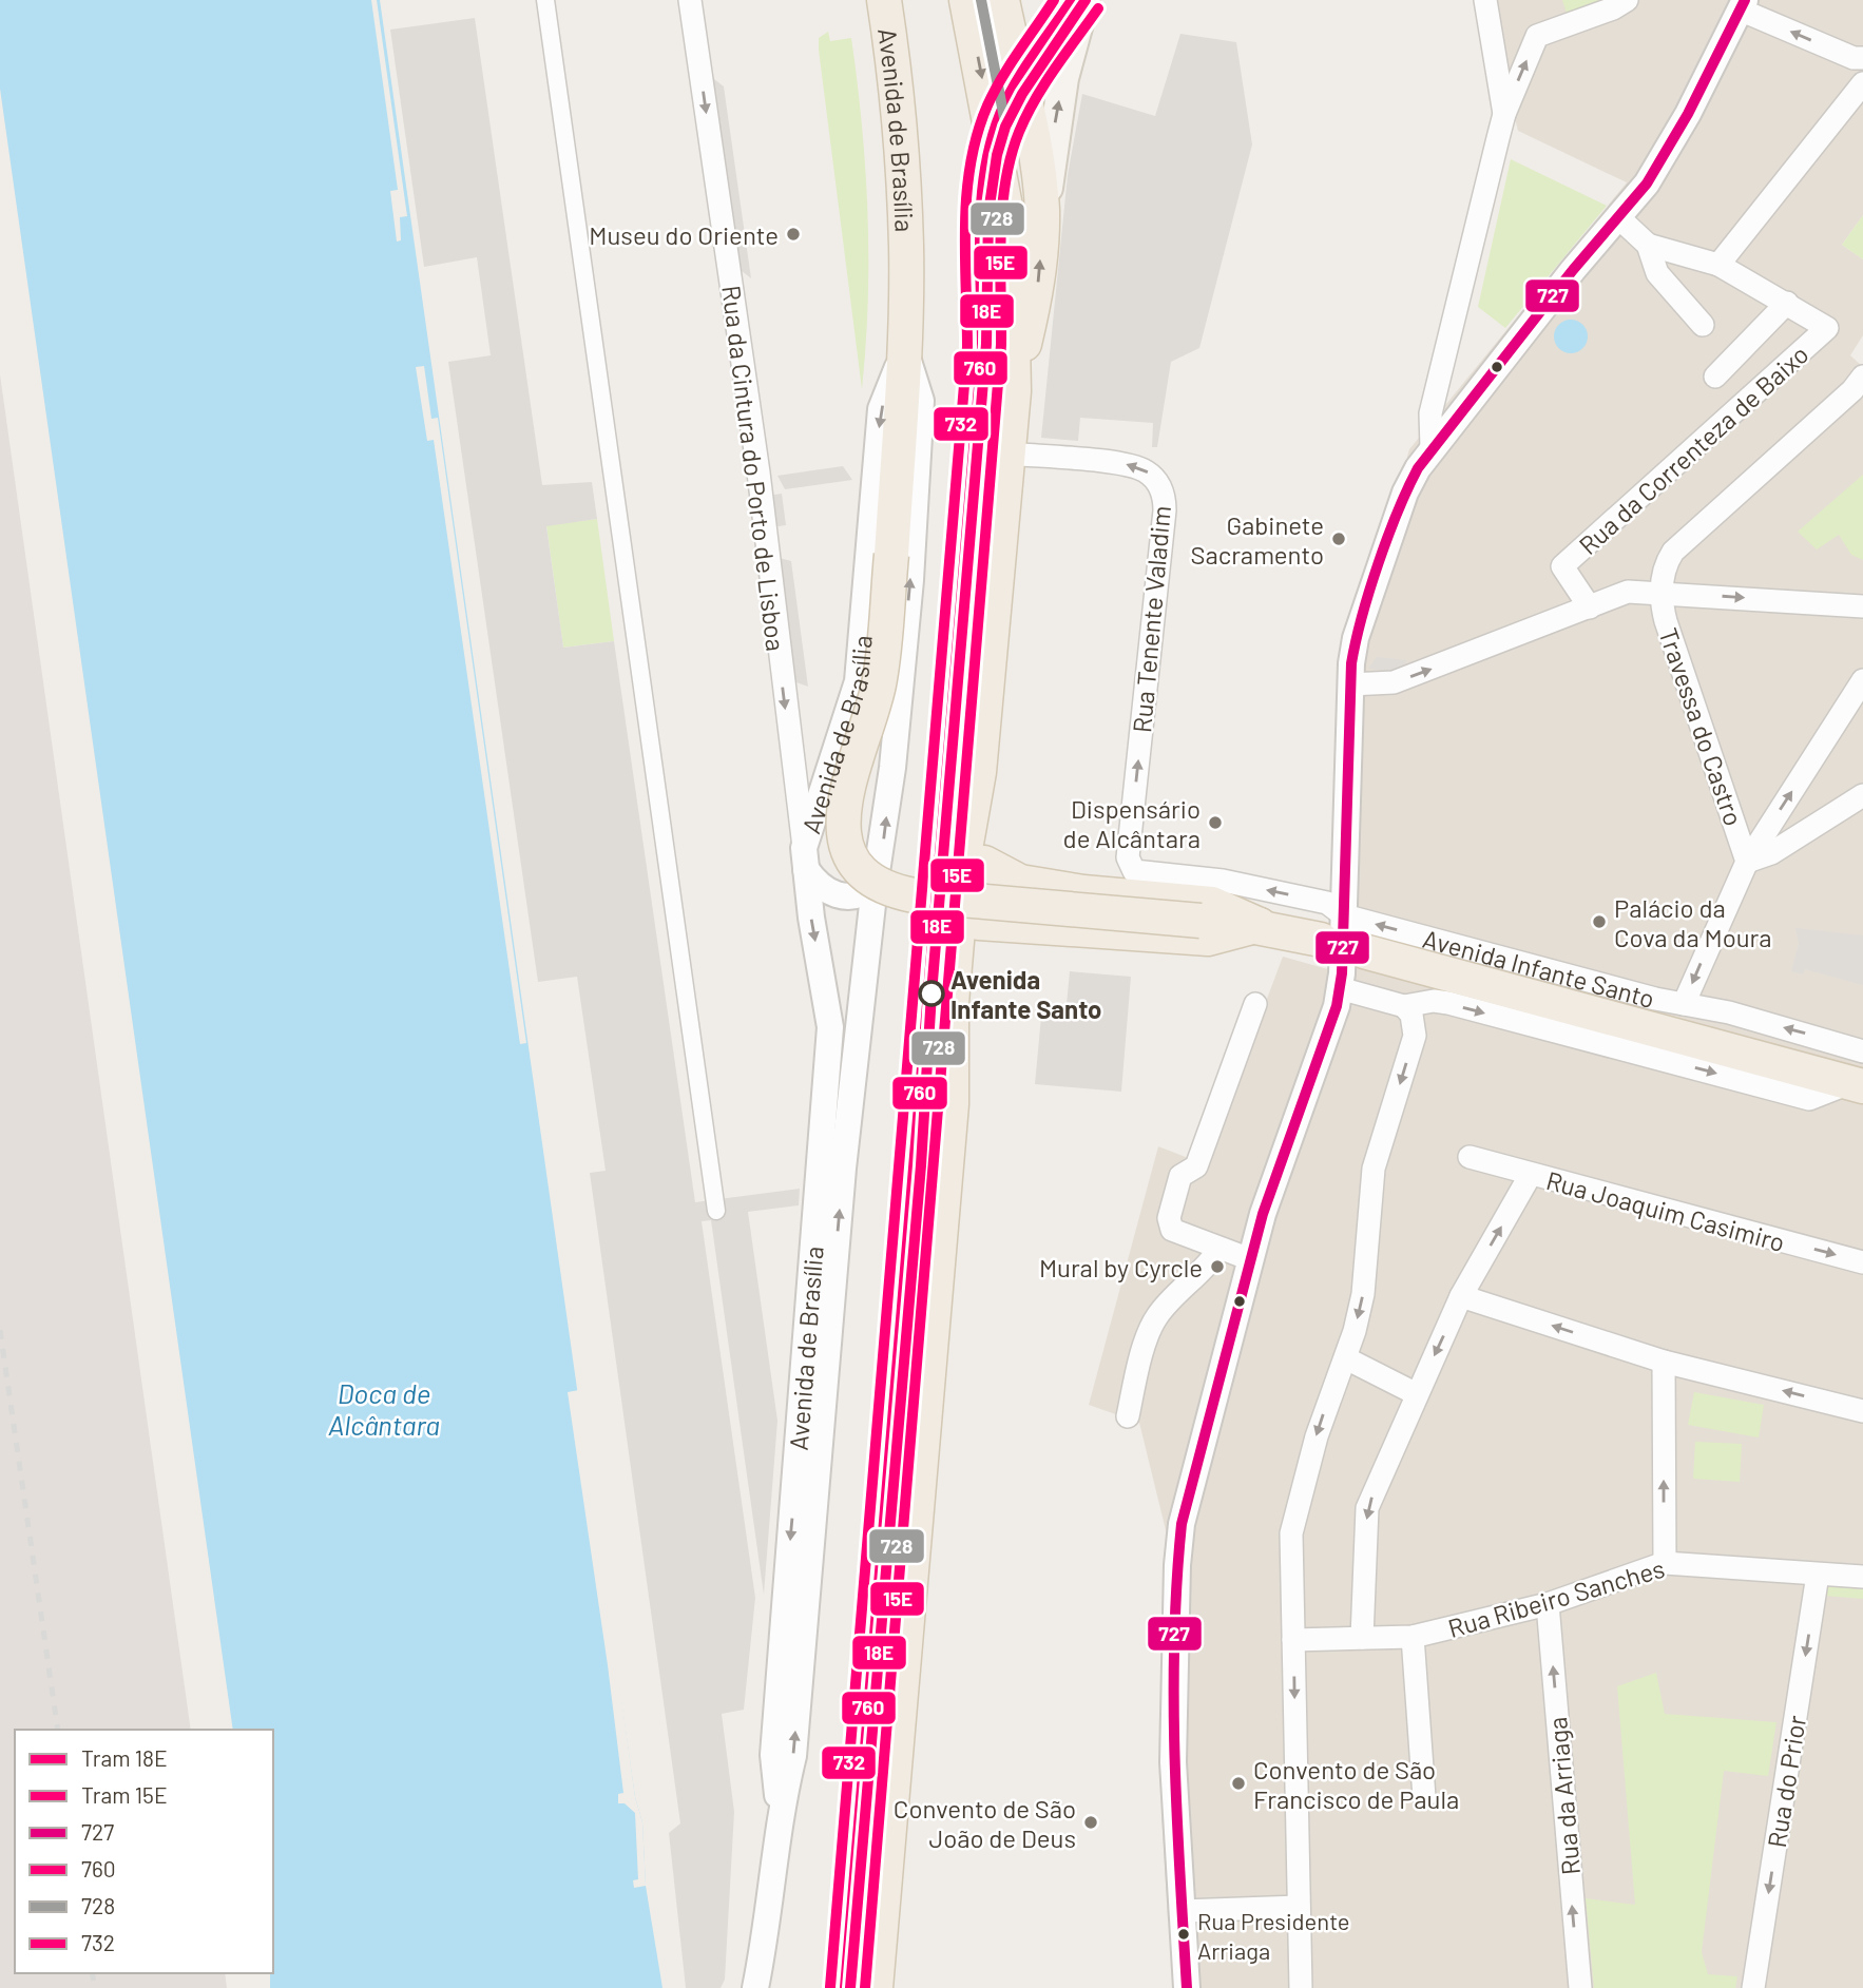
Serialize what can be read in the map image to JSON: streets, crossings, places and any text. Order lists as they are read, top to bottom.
{
  "streets": {
    "main road": ["Avenida de Brasília", "Avenida Infante Santo"],
    "street": [
      "Rua da Correnteza de Baixo",
      "Rua da Cintura do Porto de Lisboa",
      "Rua Tenente Valadim",
      "Travessa do Castro",
      "Rua Joaquim Casimiro",
      "Rua Ribeiro Sanches",
      "Rua do Prior",
      "Rua da Arriaga"
    ]
  },
  "crossings": [
    ["Avenida de Brasília", "Rua da Cintura do Porto de Lisboa"],
    ["Rua Tenente Valadim", "Avenida Infante Santo"],
    ["Rua Ribeiro Sanches", "Rua do Prior"],
    ["Rua Ribeiro Sanches", "Rua da Arriaga"]
  ],
  "one_way": ["Rua do Prior"],
  "water": ["Doca de Alcântara"],
  "places": [
    "Museu do Oriente",
    "Gabinete Sacramento",
    "Dispensário de Alcântara",
    "Palácio da Cova da Moura",
    "Avenida Infante Santo",
    "Mural by Cyrcle",
    "Convento de São Francisco de Paula",
    "Convento de São João de Deus",
    "Rua Presidente Arriaga"
  ],
  "lines": [
    "tram line 18E",
    "transit line 727",
    "transit line 760",
    "transit line 728",
    "transit line 732",
    "tram line 15E"
  ],
  "legend": [
    "Tram 18E",
    "Tram 15E",
    "727",
    "760",
    "728",
    "732"
  ]
}
